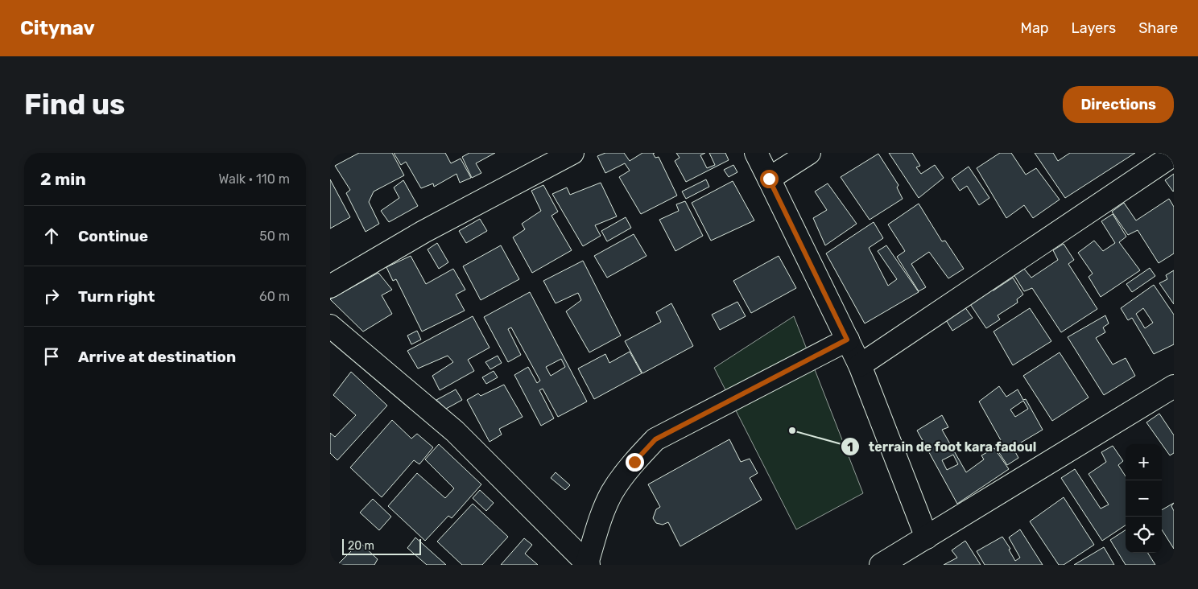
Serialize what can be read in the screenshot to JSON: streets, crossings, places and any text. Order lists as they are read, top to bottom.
{
  "places": ["terrain de foot kara fadoul"],
  "scale_bar": "20 m",
  "page": {
    "header": "Citynav",
    "nav": ["Map", "Layers", "Share"],
    "buttons": "Directions",
    "title": "Find us",
    "heading": ["2 min", "Walk · 110 m"],
    "list": [
      ["Continue", "50 m"],
      ["Turn right", "60 m"],
      "Arrive at destination"
    ],
    "map_buttons": ["+", "−"],
    "scale": "20 m"
  }
}
